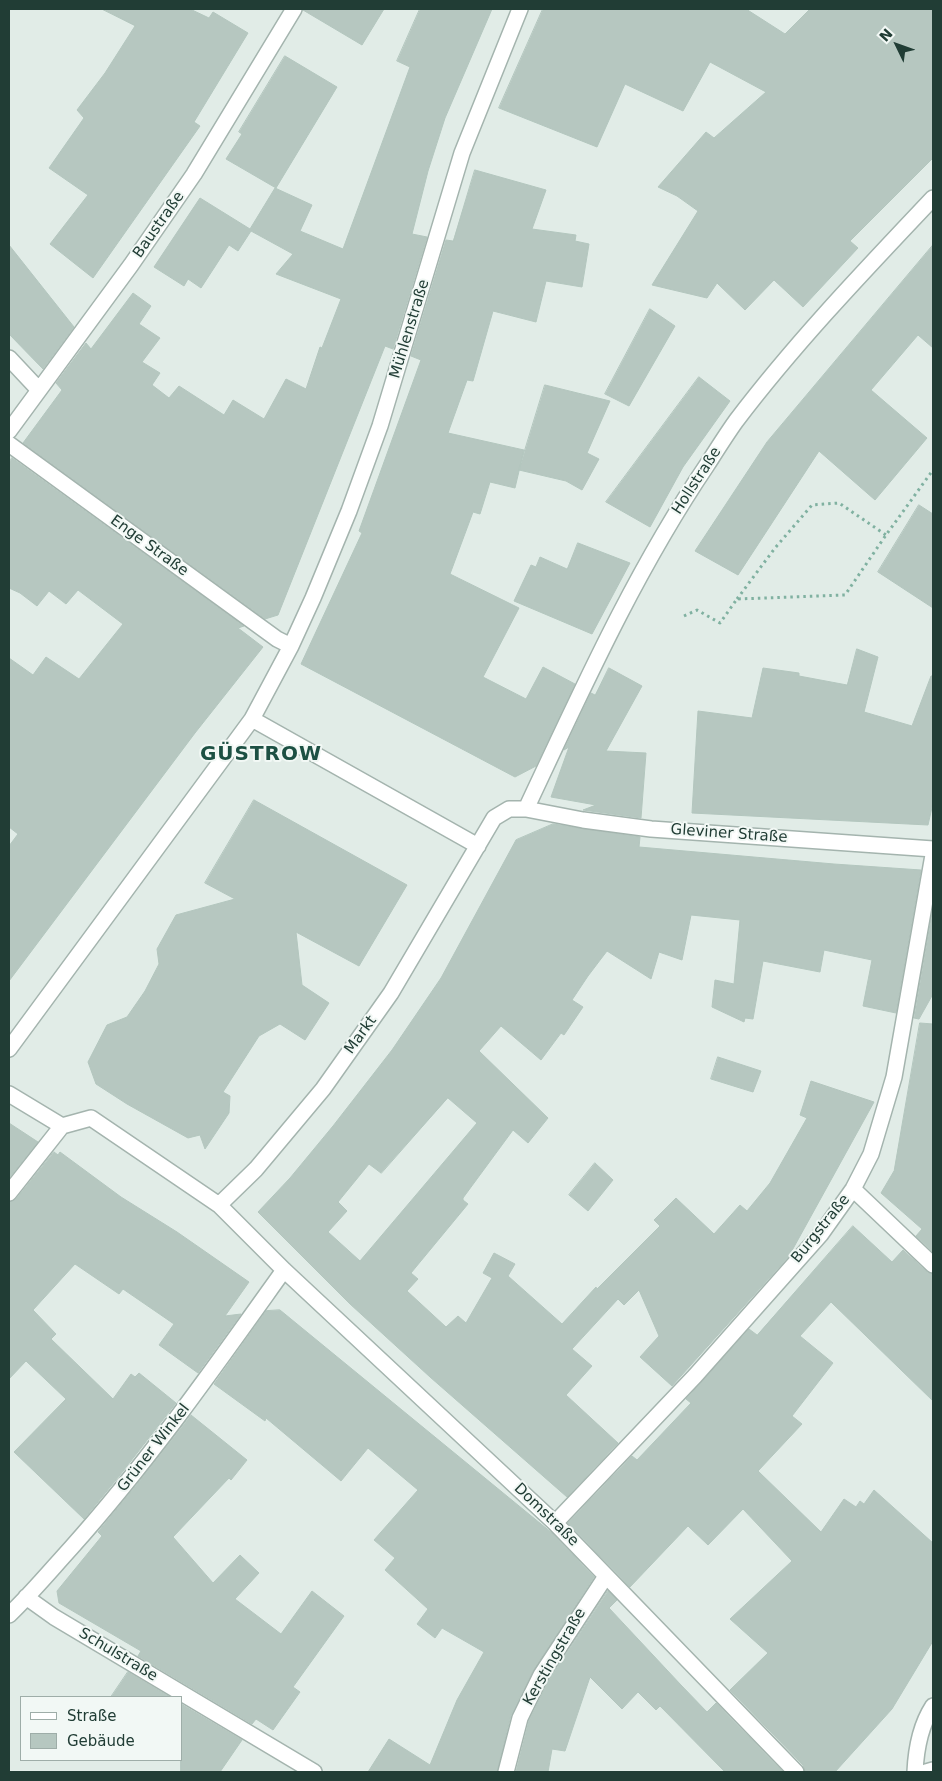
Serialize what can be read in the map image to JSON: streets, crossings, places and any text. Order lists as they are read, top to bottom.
{
  "streets": {
    "street": [
      "Baustraße",
      "Mühlenstraße",
      "Hollstraße",
      "Enge Straße",
      "Gleviner Straße",
      "Markt",
      "Burgstraße",
      "Grüner Winkel",
      "Domstraße",
      "Schulstraße",
      "Kerstingstraße"
    ]
  },
  "crossings": [
    ["Mühlenstraße", "Enge Straße"],
    ["Hollstraße", "Gleviner Straße"],
    ["Hollstraße", "Markt"],
    ["Gleviner Straße", "Markt"],
    ["Burgstraße", "Domstraße"],
    ["Grüner Winkel", "Domstraße"],
    ["Grüner Winkel", "Schulstraße"],
    ["Domstraße", "Kerstingstraße"]
  ],
  "districts": ["GÜSTROW"],
  "legend": ["Straße", "Gebäude"],
  "north": "top left"
}
